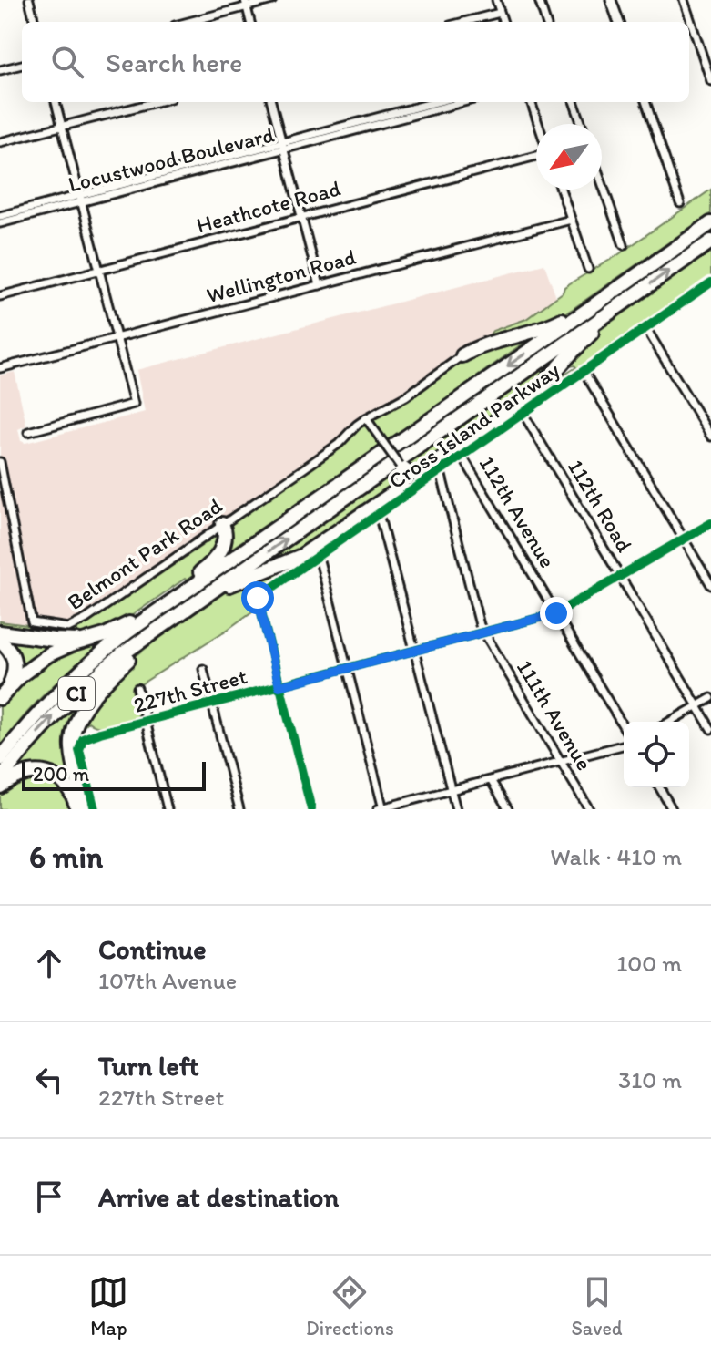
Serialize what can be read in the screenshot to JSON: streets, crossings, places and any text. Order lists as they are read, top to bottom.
{
  "streets": {
    "highway": ["Cross Island Parkway", "CI"],
    "street": [
      "Locustwood Boulevard",
      "Heathcote Road",
      "Wellington Road",
      "112th Road",
      "112th Avenue",
      "Belmont Park Road",
      "227th Street",
      "111th Avenue"
    ]
  },
  "crossings": [
    ["Cross Island Parkway", "112th Road"],
    ["Cross Island Parkway", "112th Avenue"],
    ["Cross Island Parkway", "227th Street"],
    ["Cross Island Parkway", "111th Avenue"],
    ["112th Road", "227th Street"],
    ["112th Avenue", "227th Street"],
    ["227th Street", "111th Avenue"]
  ],
  "scale_bar": "200 m",
  "north": "bottom left",
  "page": {
    "search": "Search here",
    "scale": "200 m",
    "heading": ["6 min", "Walk · 410 m"],
    "list": [
      ["Continue", "107th Avenue", "100 m"],
      ["Turn left", "227th Street", "310 m"],
      "Arrive at destination"
    ],
    "nav": ["Map", "Directions", "Saved"]
  }
}
